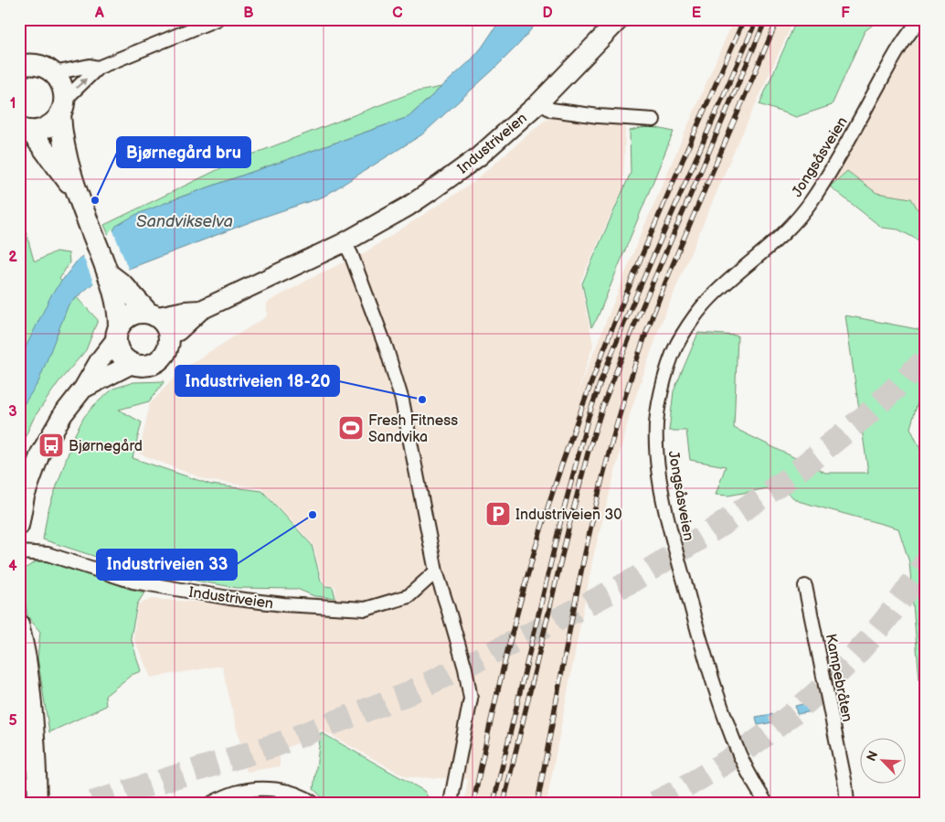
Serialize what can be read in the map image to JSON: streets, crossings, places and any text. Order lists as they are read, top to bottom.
{
  "streets": {
    "main road": ["Industriveien"],
    "street": ["Jongsåsveien", "Kampebråten"]
  },
  "water": ["Sandvikselva"],
  "places": {
    "other": ["Bjørnegård bru", "Industriveien 18-20", "Industriveien 33"],
    "sports": ["Fresh Fitness Sandvika"],
    "bus stop": ["Bjørnegård"],
    "parking": ["Industriveien 30"]
  },
  "north": "top left",
  "grid": {
    "columns": [
      "A",
      "B",
      "C",
      "D",
      "E",
      "F"
    ],
    "rows": [
      "1",
      "2",
      "3",
      "4",
      "5"
    ]
  }
}
